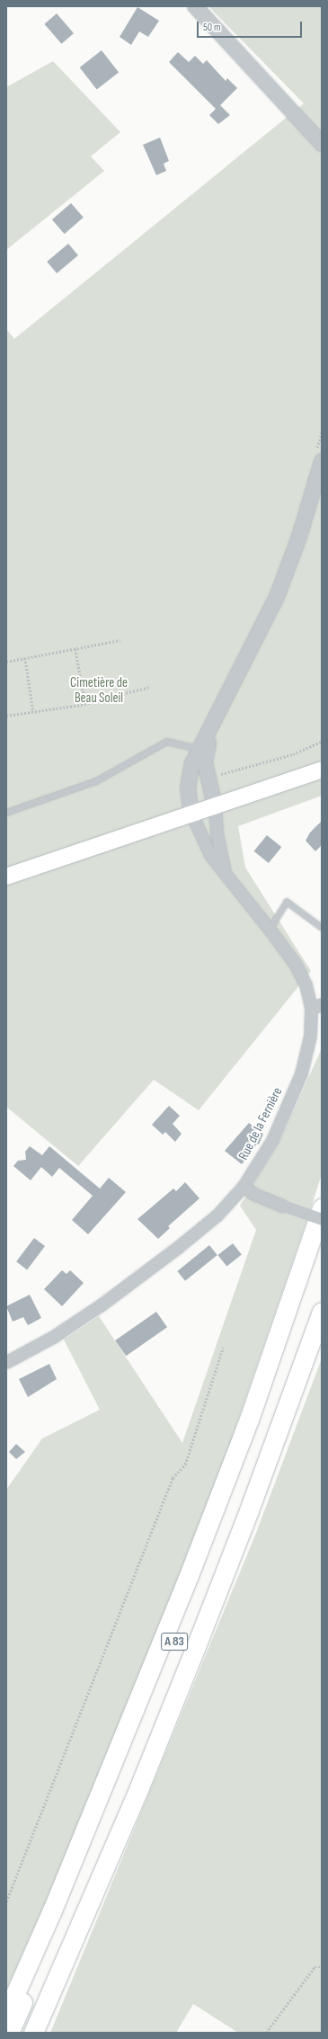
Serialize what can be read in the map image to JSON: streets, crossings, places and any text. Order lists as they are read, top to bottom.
{
  "streets": {
    "highway": ["A 83"],
    "street": ["Rue de la Fernière"]
  },
  "parks": ["Cimetière de Beau Soleil"],
  "scale_bar": "50 m"
}
